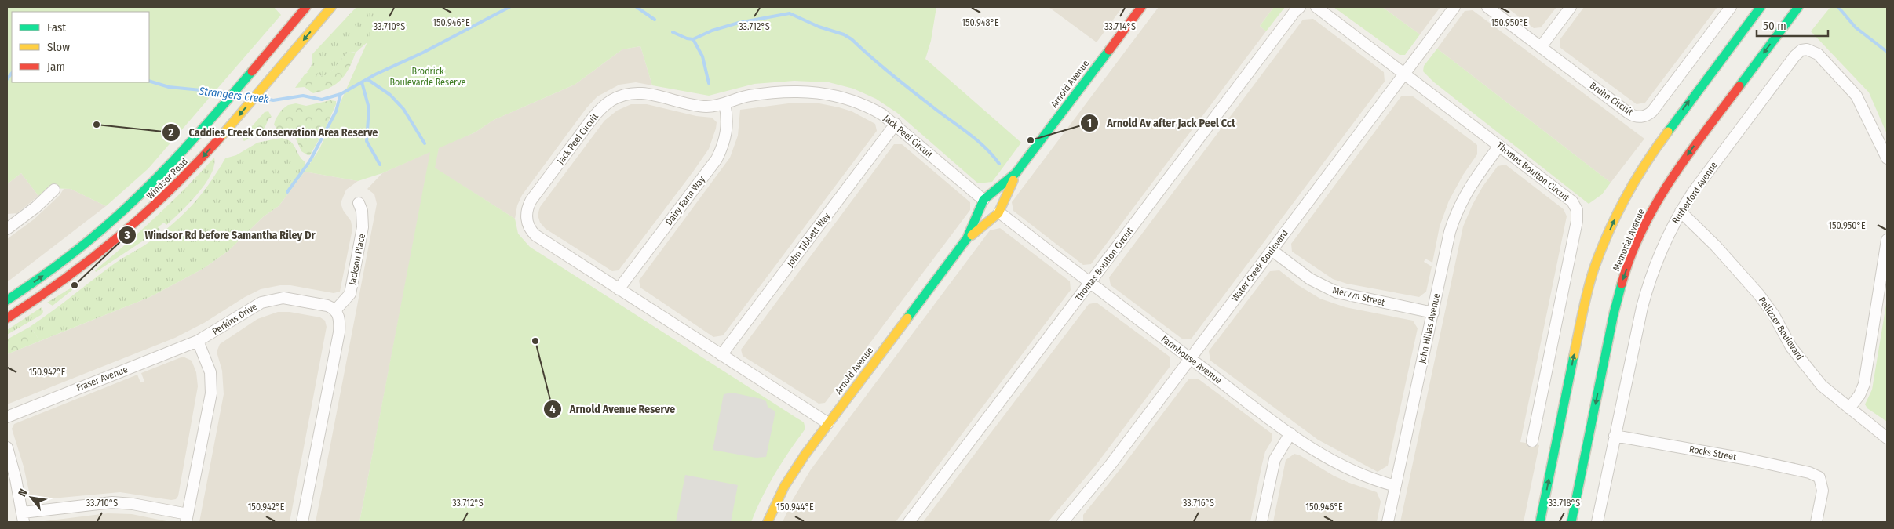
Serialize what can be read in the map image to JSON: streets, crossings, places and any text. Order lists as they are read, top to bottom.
{
  "streets": {
    "main road": ["Arnold Avenue", "Windsor Road", "Memorial Avenue"],
    "street": [
      "Bruhn Circuit",
      "Jack Peel Circuit",
      "Thomas Boulton Circuit",
      "Rutherford Avenue",
      "Dairy Farm Way",
      "John Tibbett Way",
      "Jackson Place",
      "Water Creek Boulevard",
      "Mervyn Street",
      "Perkins Drive",
      "John Hillas Avenue",
      "Pellizzer Boulevard",
      "Farmhouse Avenue",
      "Fraser Avenue",
      "Rocks Street"
    ]
  },
  "crossings": [
    ["Arnold Avenue", "Jack Peel Circuit"],
    ["Arnold Avenue", "Farmhouse Avenue"],
    ["Jack Peel Circuit", "Dairy Farm Way"],
    ["Jack Peel Circuit", "John Tibbett Way"],
    ["Thomas Boulton Circuit", "Water Creek Boulevard"],
    ["Thomas Boulton Circuit", "John Hillas Avenue"],
    ["Thomas Boulton Circuit", "Farmhouse Avenue"],
    ["Rutherford Avenue", "Pellizzer Boulevard"],
    ["Rutherford Avenue", "Rocks Street"],
    ["Jackson Place", "Perkins Drive"],
    ["Water Creek Boulevard", "Mervyn Street"],
    ["Water Creek Boulevard", "Farmhouse Avenue"],
    ["Mervyn Street", "John Hillas Avenue"],
    ["Perkins Drive", "Fraser Avenue"],
    ["John Hillas Avenue", "Farmhouse Avenue"]
  ],
  "water": ["Strangers Creek"],
  "parks": ["Brodrick Boulevarde Reserve"],
  "places": [
    "Caddies Creek Conservation Area Reserve",
    "Arnold Av after Jack Peel Cct",
    "Windsor Rd before Samantha Riley Dr",
    "Arnold Avenue Reserve"
  ],
  "legend": ["Fast", "Slow", "Jam"],
  "scale_bar": "50 m",
  "north": "top left",
  "coordinates": [
    "150.946°E",
    "150.948°E",
    "150.950°E",
    "33.710°S",
    "33.712°S",
    "33.714°S",
    "150.942°E",
    "33.716°S",
    "33.718°S",
    "150.944°E"
  ]
}
